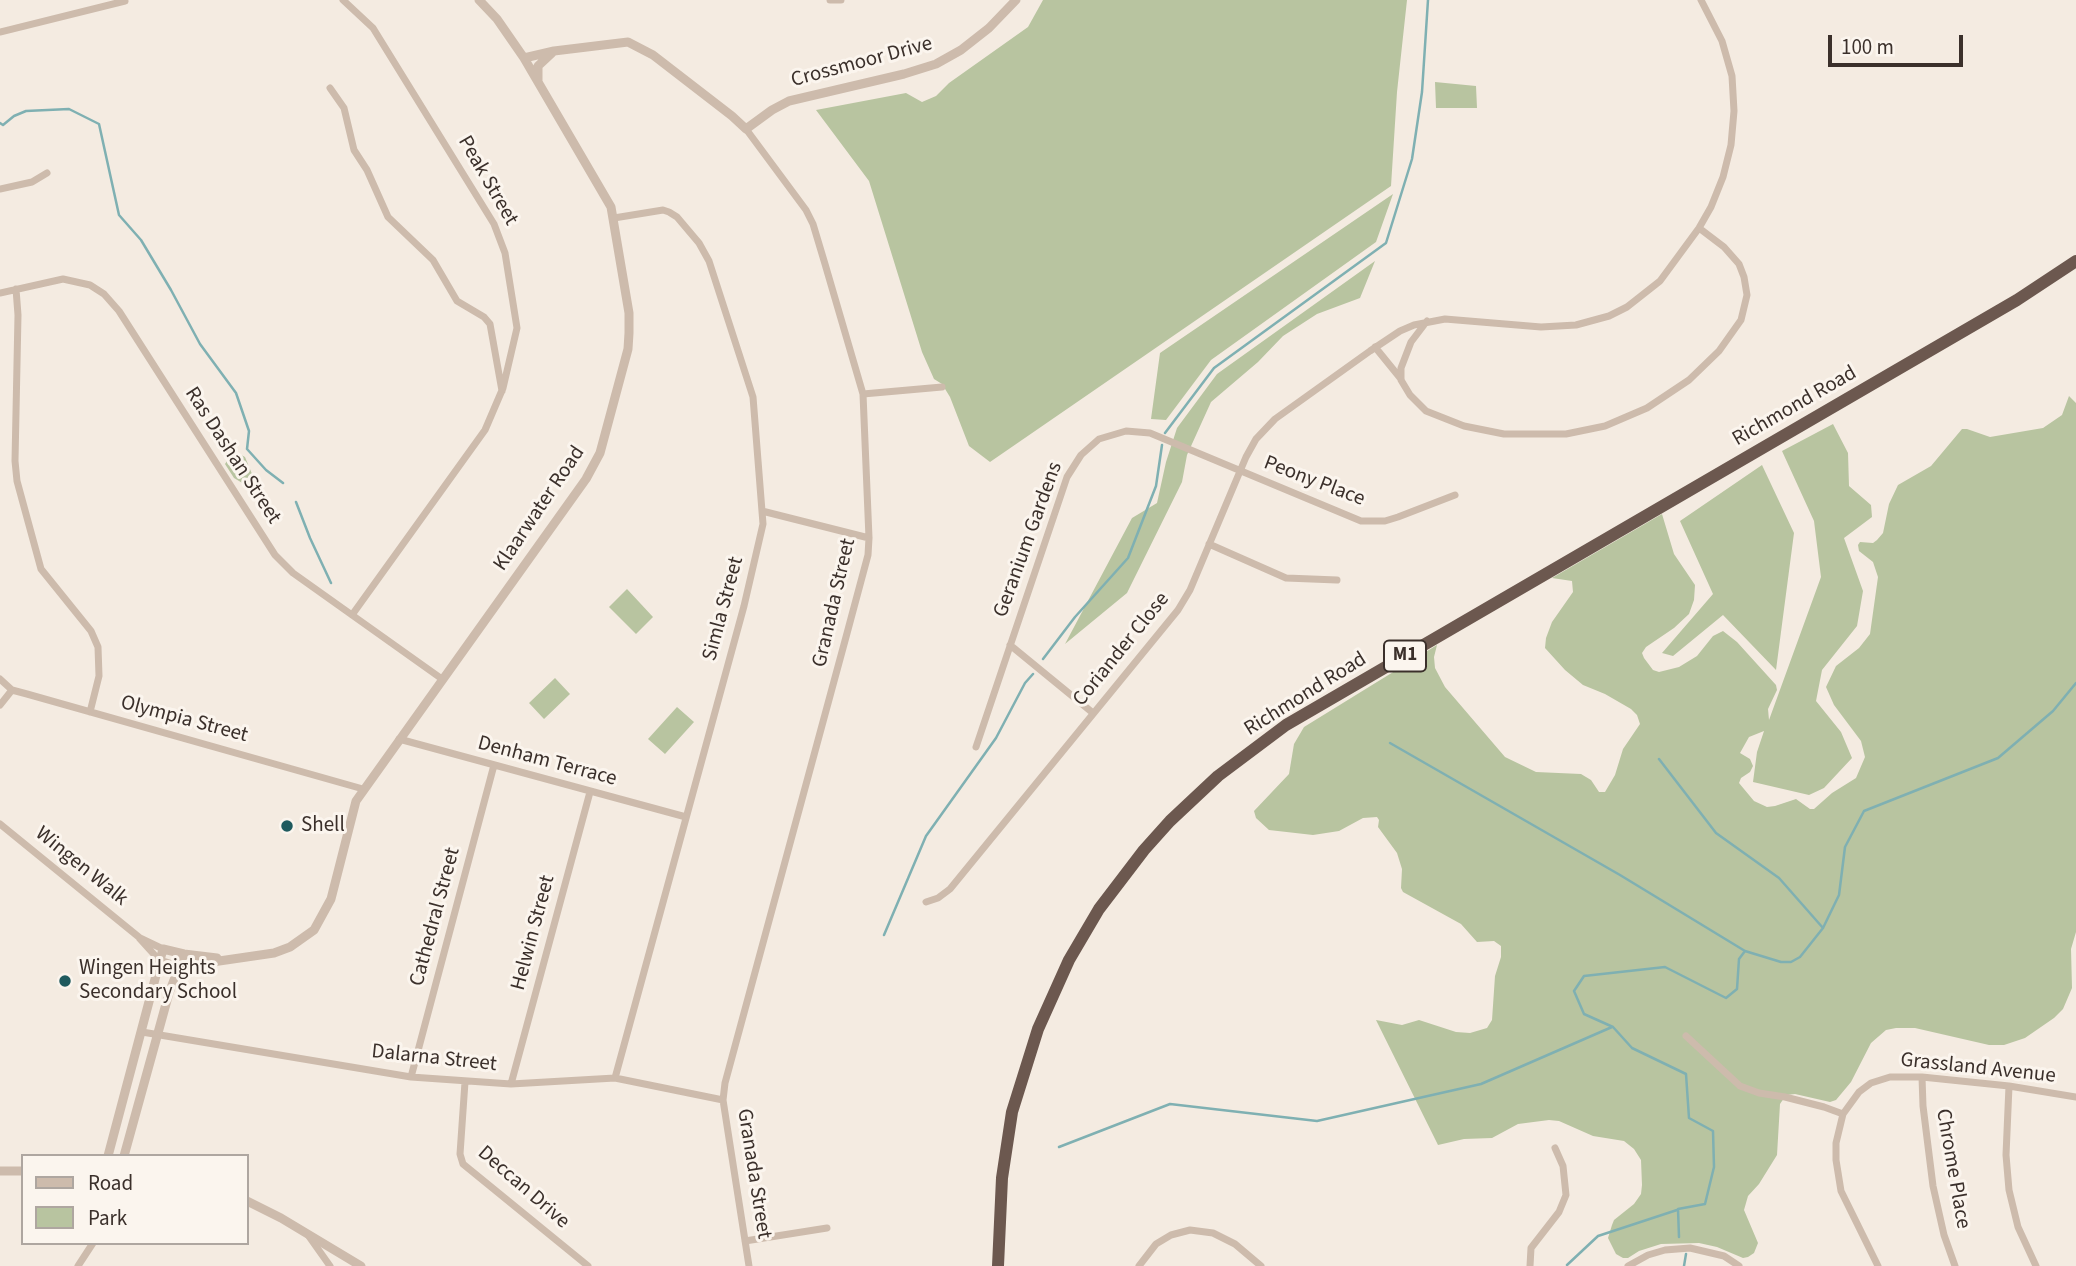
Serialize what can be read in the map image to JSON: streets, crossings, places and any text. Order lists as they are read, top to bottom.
{
  "streets": {
    "highway": ["Richmond Road", "M1"],
    "street": [
      "Crossmoor Drive",
      "Peak Street",
      "Ras Dashan Street",
      "Peony Place",
      "Klaarwater Road",
      "Geranium Gardens",
      "Granada Street",
      "Simla Street",
      "Coriander Close",
      "Olympia Street",
      "Denham Terrace",
      "Wingen Walk",
      "Cathedral Street",
      "Helwin Street",
      "Dalarna Street",
      "Grassland Avenue",
      "Chrome Place",
      "Deccan Drive"
    ]
  },
  "crossings": [
    ["Crossmoor Drive", "Granada Street"],
    ["Peak Street", "Ras Dashan Street"],
    ["Ras Dashan Street", "Klaarwater Road"],
    ["Peony Place", "Geranium Gardens"],
    ["Peony Place", "Coriander Close"],
    ["Klaarwater Road", "Granada Street"],
    ["Klaarwater Road", "Simla Street"],
    ["Klaarwater Road", "Olympia Street"],
    ["Klaarwater Road", "Denham Terrace"],
    ["Klaarwater Road", "Wingen Walk"],
    ["Geranium Gardens", "Coriander Close"],
    ["Granada Street", "Dalarna Street"],
    ["Simla Street", "Denham Terrace"],
    ["Simla Street", "Dalarna Street"],
    ["Denham Terrace", "Cathedral Street"],
    ["Denham Terrace", "Helwin Street"],
    ["Cathedral Street", "Dalarna Street"],
    ["Helwin Street", "Dalarna Street"],
    ["Dalarna Street", "Deccan Drive"],
    ["Grassland Avenue", "Chrome Place"]
  ],
  "places": ["Shell", "Wingen Heights Secondary School"],
  "legend": ["Road", "Park"],
  "scale_bar": "100 m"
}
